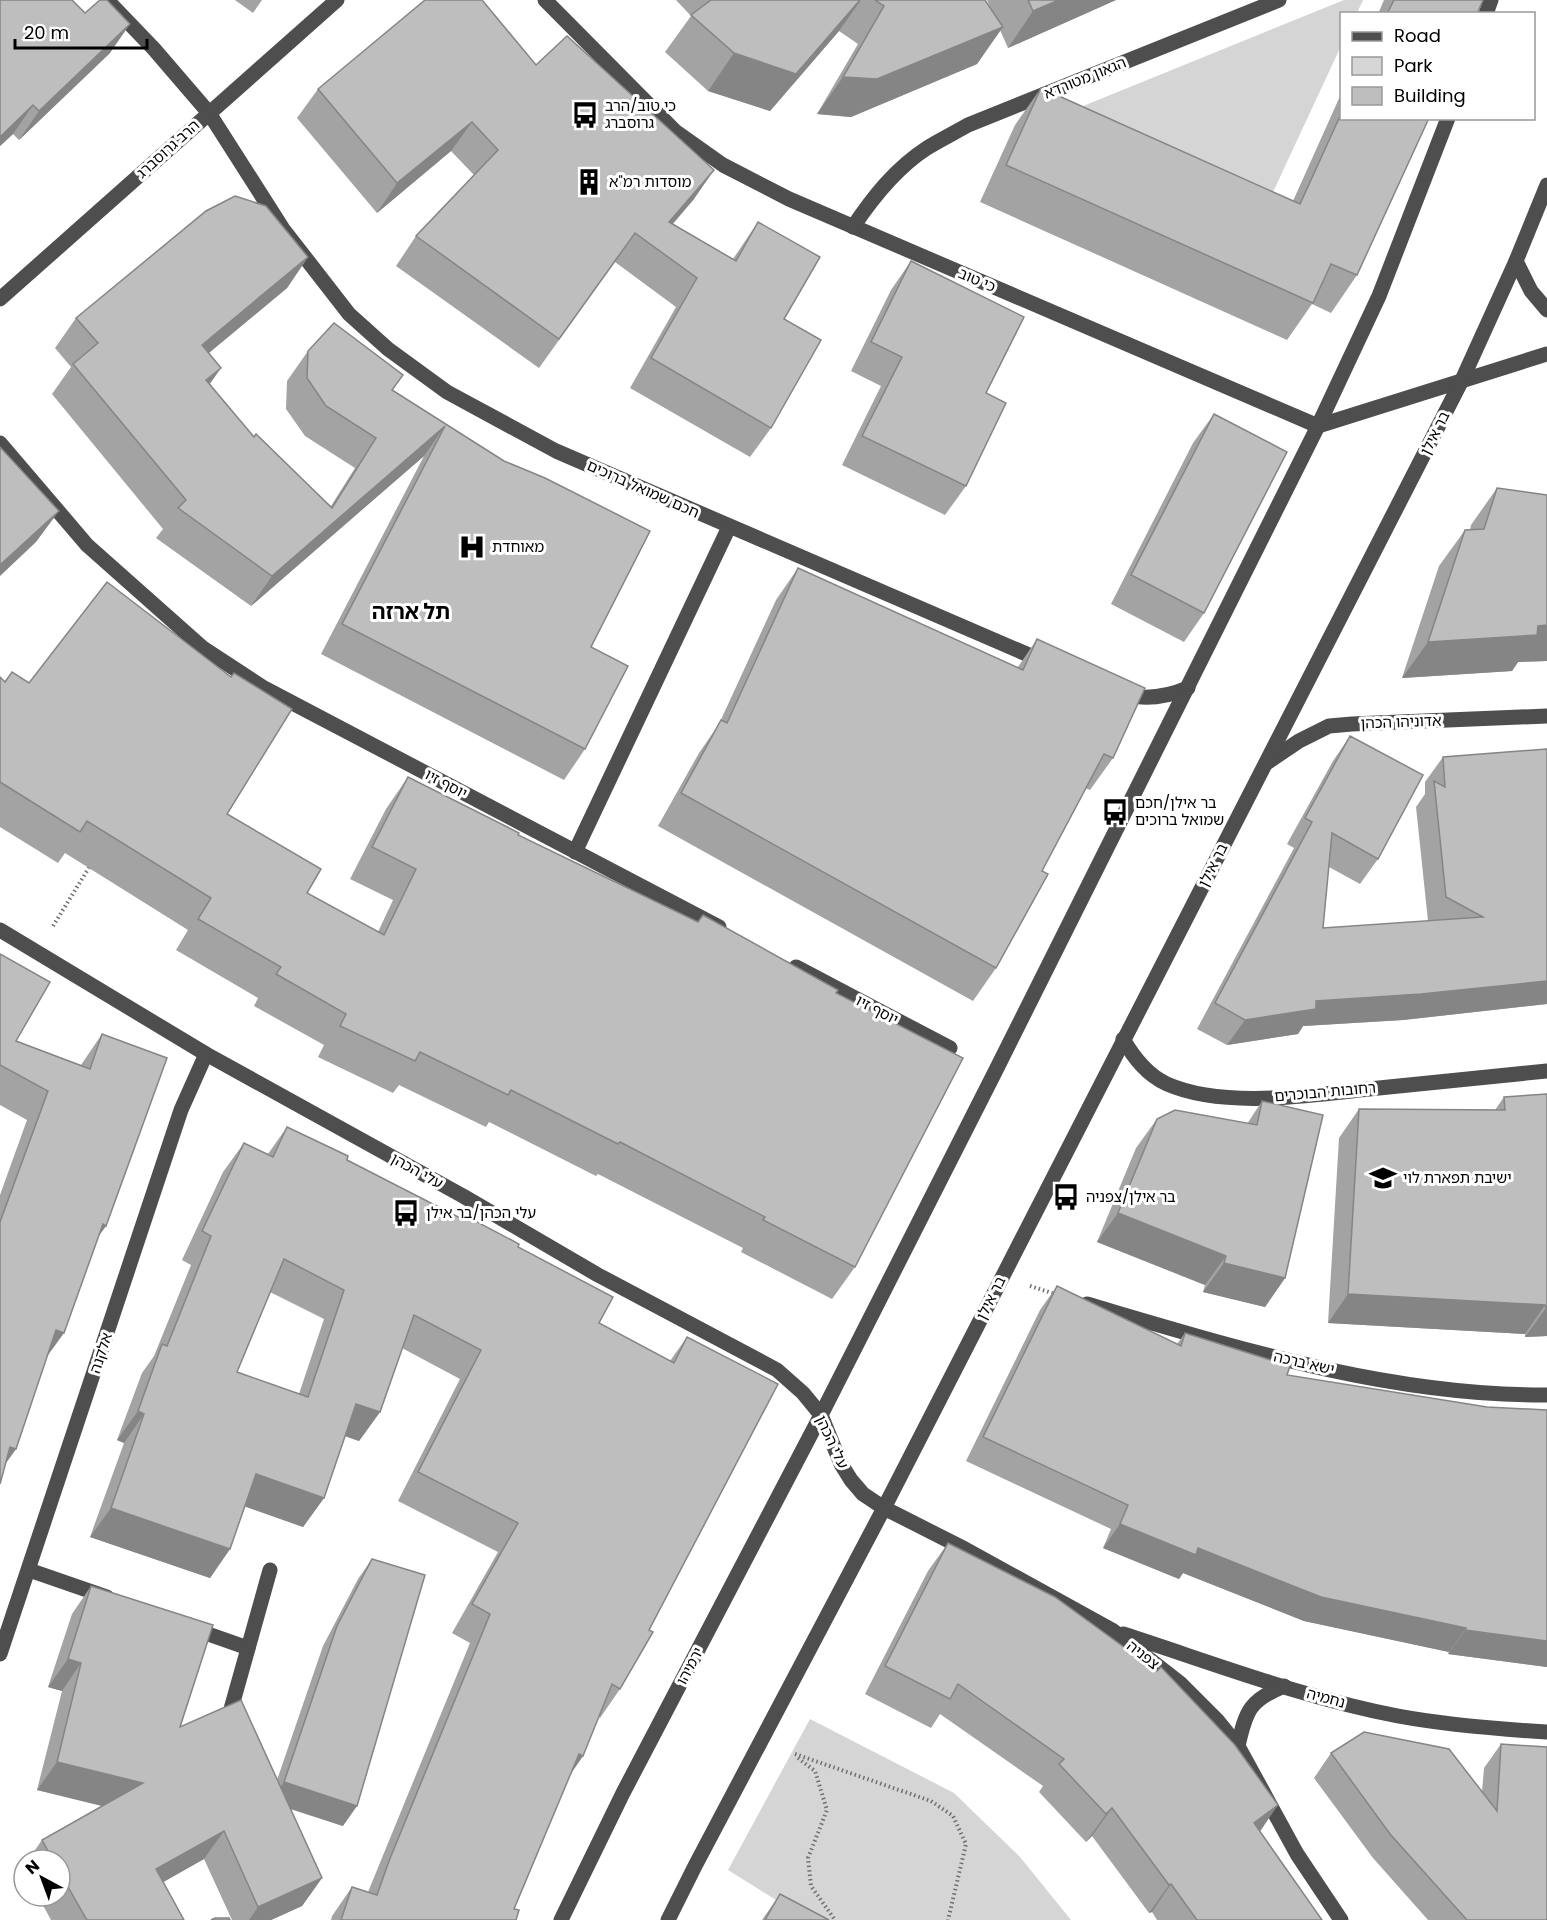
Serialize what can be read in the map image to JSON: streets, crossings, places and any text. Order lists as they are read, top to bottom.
{
  "streets": {
    "street": [
      "הגאון מטורדא",
      "הרב גרוסברג",
      "כי טוב",
      "בר אילן",
      "חכם שמואל ברוכים",
      "אדוניהו הכהן",
      "יוסף זיו",
      "רחובות הבוכרים",
      "עלי הכהן",
      "אלקנה",
      "ישא ברכה",
      "צפניה",
      "ירמיהו",
      "נחמיה"
    ]
  },
  "crossings": [
    ["הגאון מטורדא", "כי טוב"],
    ["הרב גרוסברג", "חכם שמואל ברוכים"],
    ["בר אילן", "אדוניהו הכהן"],
    ["בר אילן", "רחובות הבוכרים"],
    ["בר אילן", "עלי הכהן"],
    ["בר אילן", "צפניה"],
    ["עלי הכהן", "אלקנה"],
    ["עלי הכהן", "צפניה"],
    ["עלי הכהן", "ירמיהו"],
    ["צפניה", "נחמיה"]
  ],
  "districts": ["תל ארזה"],
  "places": {
    "bus stop": [
      "כי טוב/הרב גרוסברג",
      "בר אילן/חכם שמואל ברוכים",
      "בר אילן/צפניה",
      "עלי הכהן/בר אילן"
    ],
    "building": ["מוסדות רמ\"א"],
    "hospital": ["מאוחדת"],
    "school or university": ["ישיבת תפארת לוי"]
  },
  "legend": ["Road", "Park", "Building"],
  "scale_bar": "20 m",
  "north": "top left"
}
